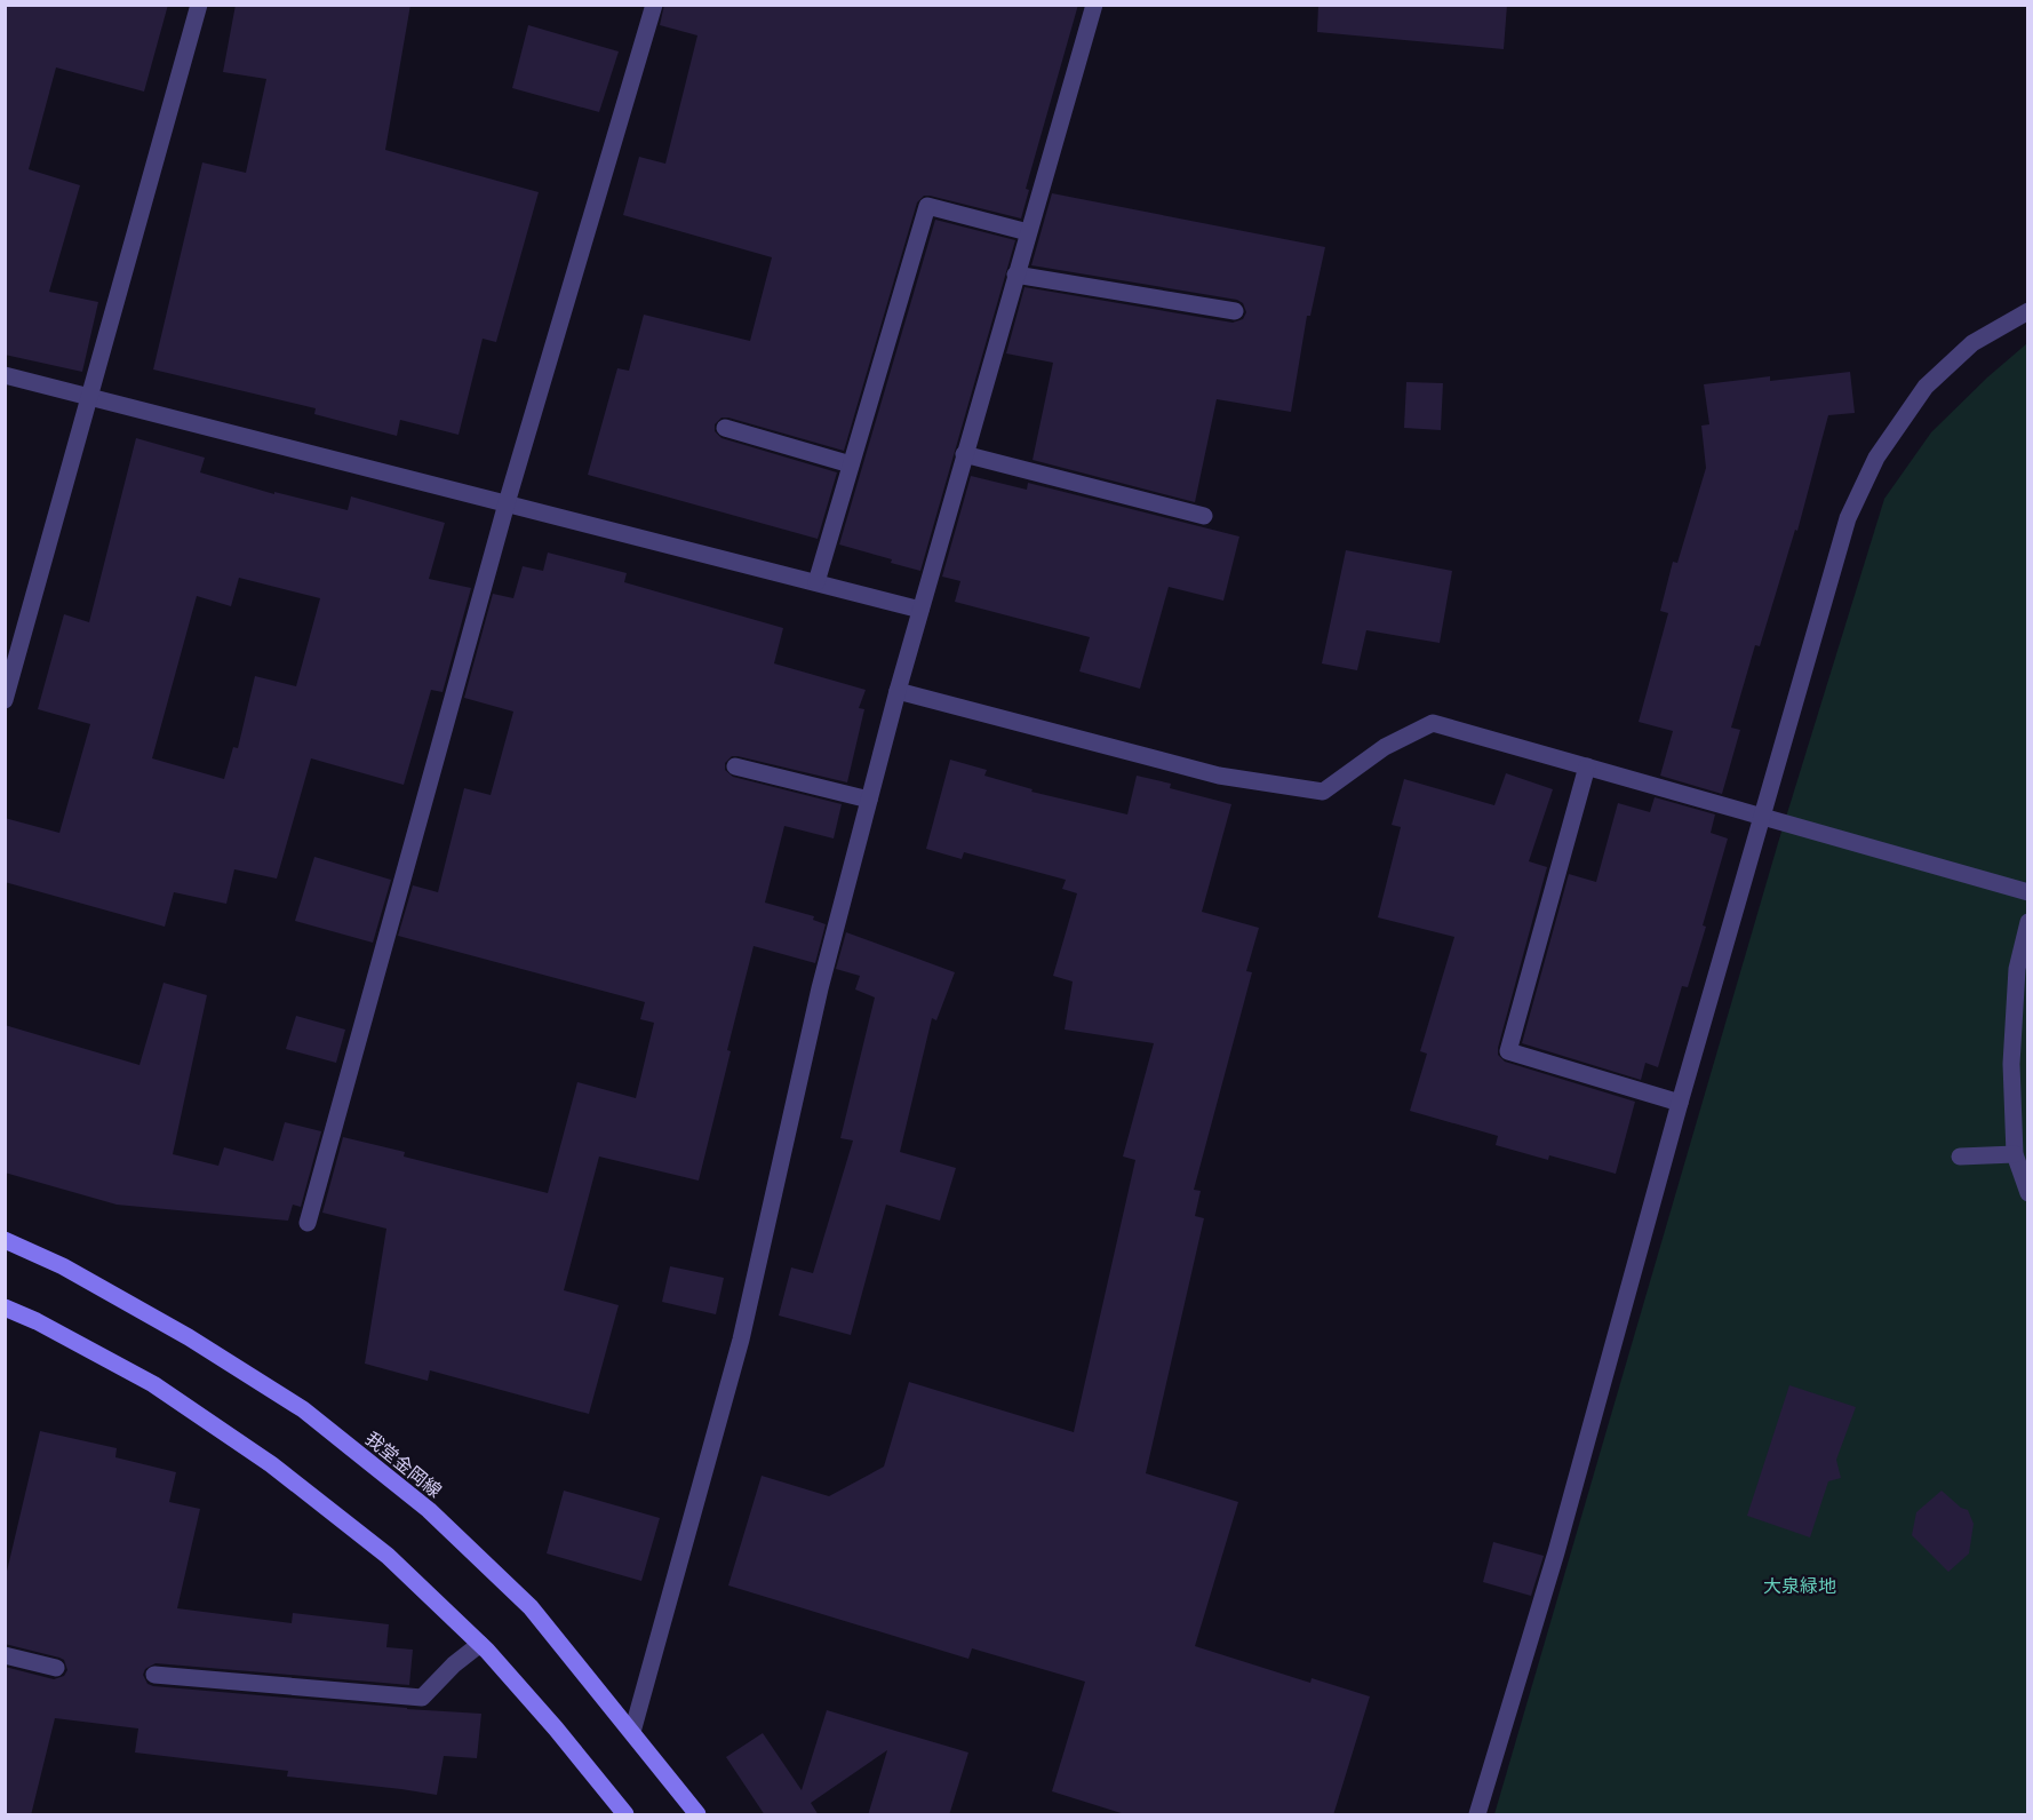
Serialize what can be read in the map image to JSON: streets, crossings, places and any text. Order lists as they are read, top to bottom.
{
  "streets": {
    "main road": ["我堂金岡線"]
  },
  "parks": ["大泉緑地"]
}
